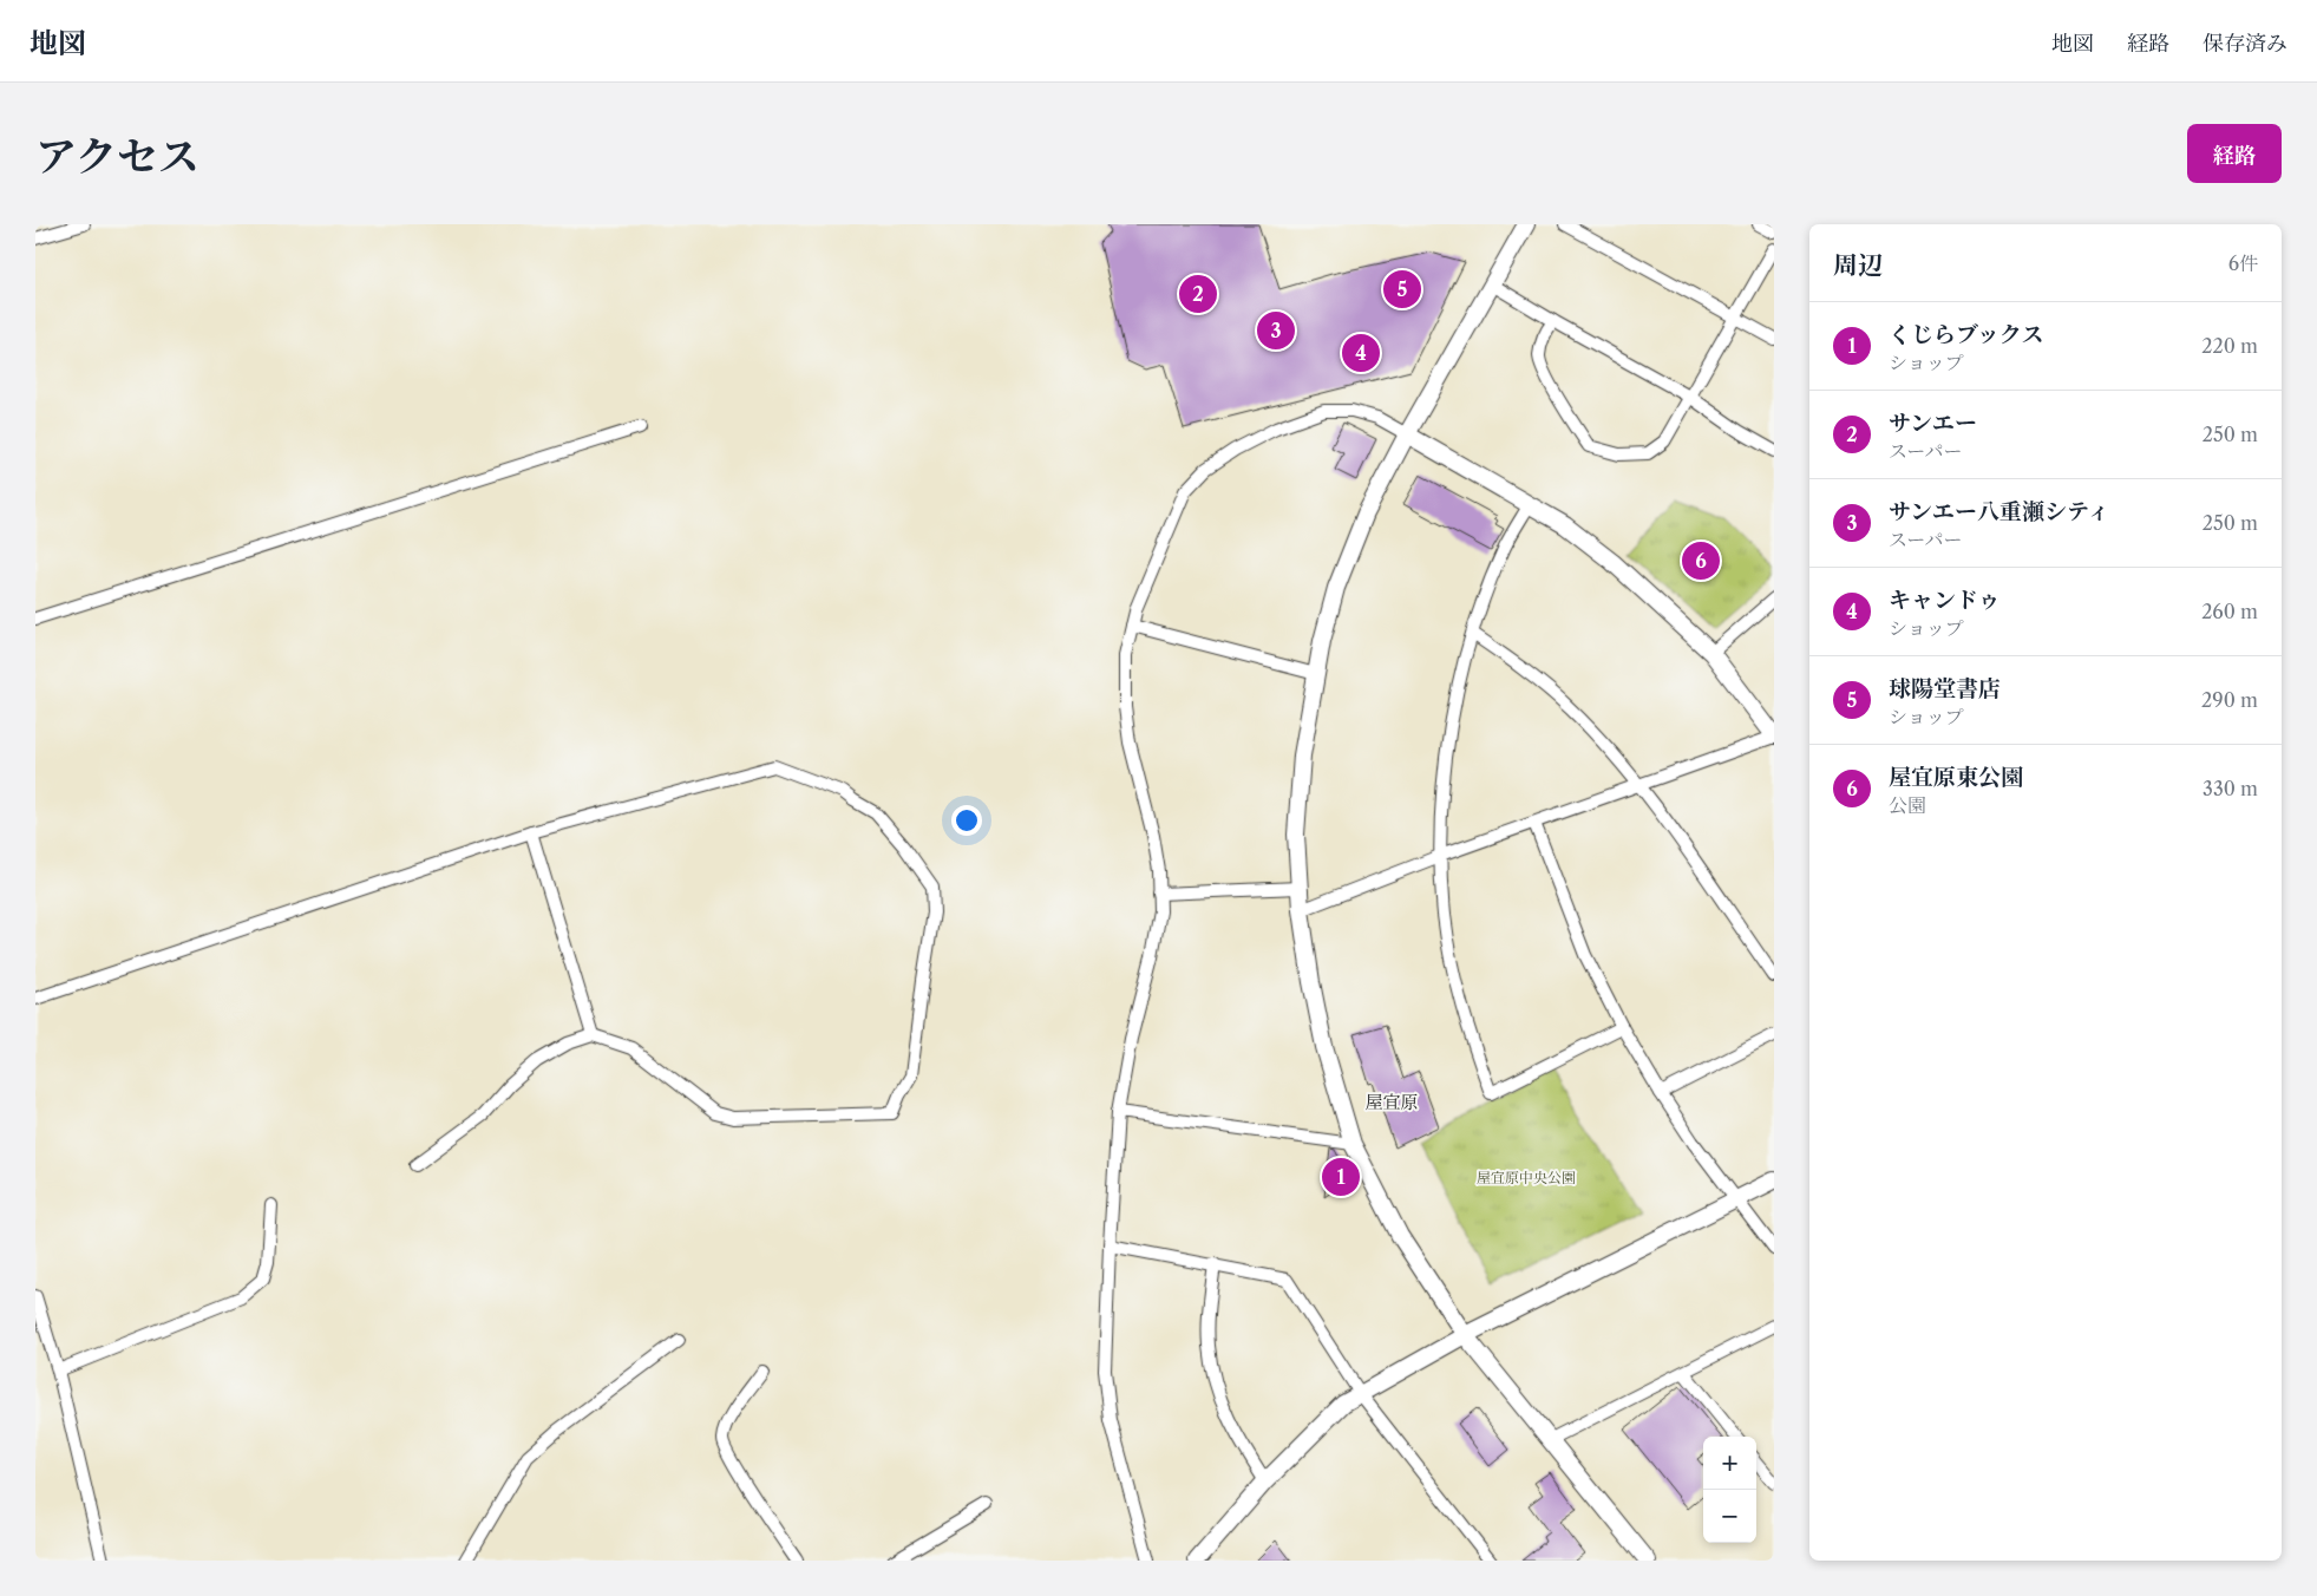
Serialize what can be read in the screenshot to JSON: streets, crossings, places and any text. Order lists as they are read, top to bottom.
{
  "districts": ["屋宜原"],
  "parks": ["屋宜原中央公園"],
  "page": {
    "header": "地図",
    "nav": ["地図", "経路", "保存済み"],
    "title": "アクセス",
    "buttons": "経路",
    "heading": ["周辺", "6件"],
    "pins": [
      "5",
      "2",
      "3",
      "4",
      "6",
      "1"
    ],
    "list": [
      {
        "mark": "1",
        "name": "くじらブックス",
        "note": "ショップ",
        "value": "220 m"
      },
      {
        "mark": "2",
        "name": "サンエー",
        "note": "スーパー",
        "value": "250 m"
      },
      {
        "mark": "3",
        "name": "サンエー八重瀬シティ",
        "note": "スーパー",
        "value": "250 m"
      },
      {
        "mark": "4",
        "name": "キャンドゥ",
        "note": "ショップ",
        "value": "260 m"
      },
      {
        "mark": "5",
        "name": "球陽堂書店",
        "note": "ショップ",
        "value": "290 m"
      },
      {
        "mark": "6",
        "name": "屋宜原東公園",
        "note": "公園",
        "value": "330 m"
      }
    ],
    "map_buttons": ["+", "−"]
  }
}
